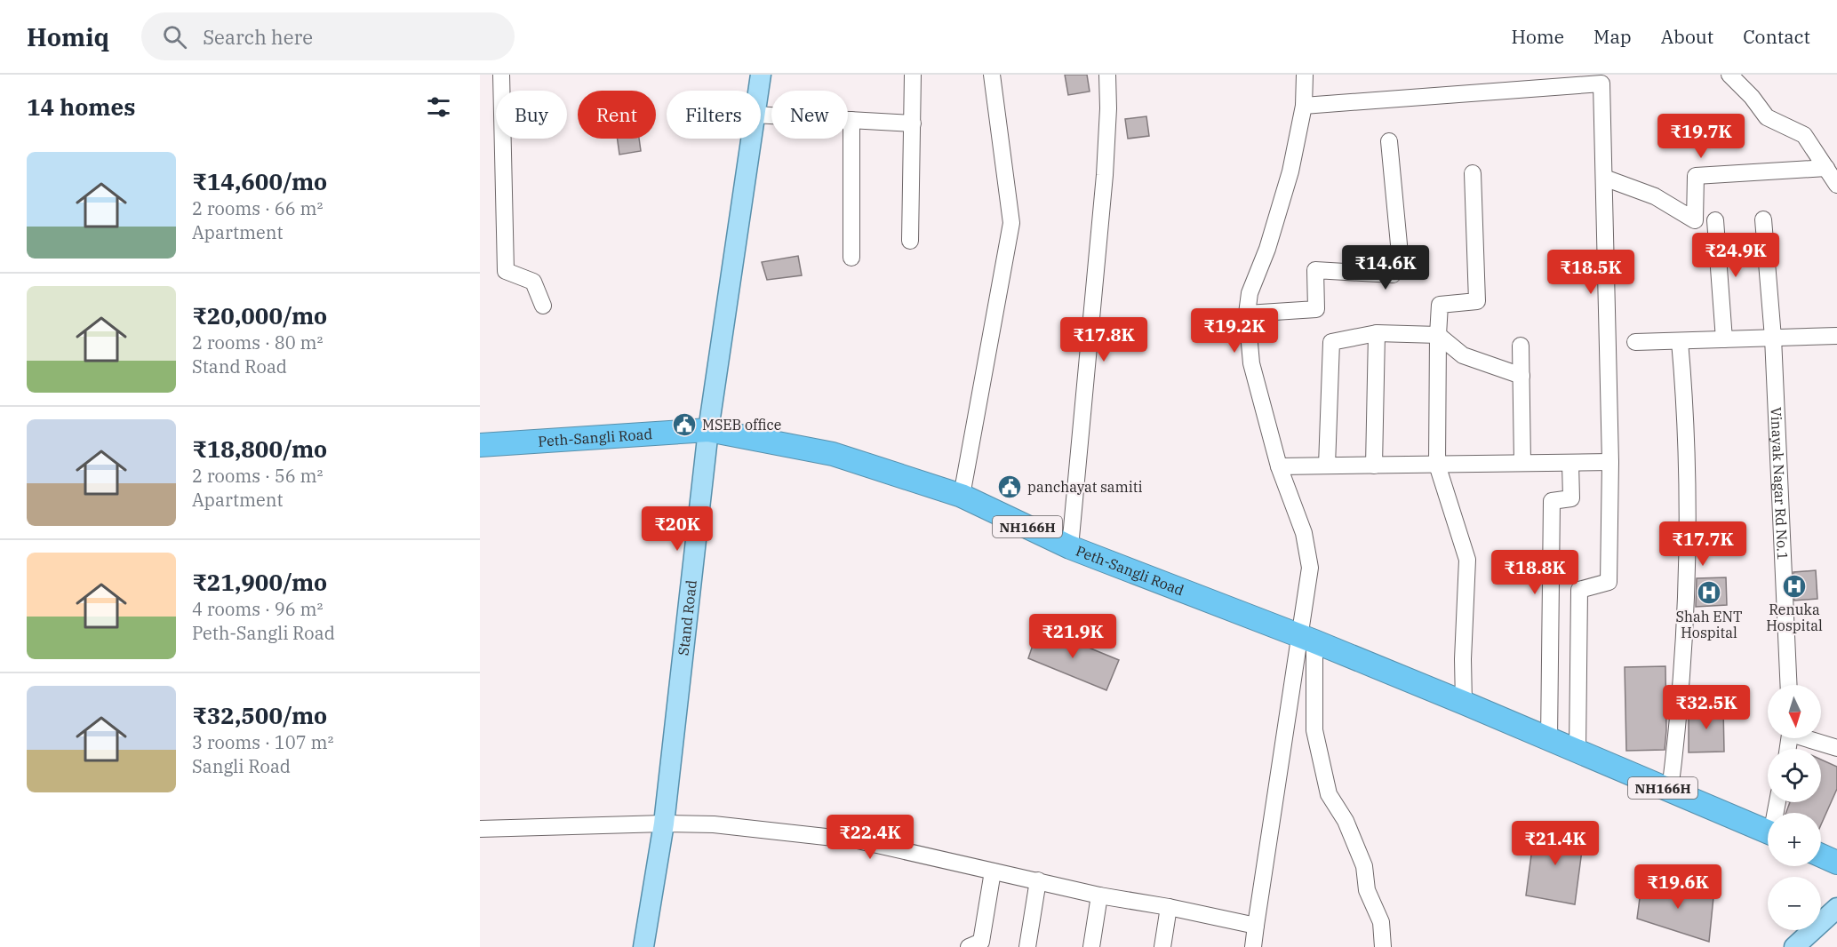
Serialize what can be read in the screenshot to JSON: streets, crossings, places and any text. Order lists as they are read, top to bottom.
{
  "streets": {
    "highway": ["Peth-Sangli Road", "NH166H"],
    "main road": ["Stand Road"],
    "street": ["Vinayak Nagar Rd No.1"]
  },
  "crossings": [
    ["Peth-Sangli Road", "NH166H"],
    ["Peth-Sangli Road", "Stand Road"]
  ],
  "places": {
    "public building": ["MSEB office", "panchayat samiti"],
    "hospital": ["Renuka Hospital", "Shah ENT Hospital"]
  },
  "north": "bottom",
  "page": {
    "header": "Homiq",
    "search": "Search here",
    "nav": [
      "Home",
      "Map",
      "About",
      "Contact"
    ],
    "heading": "14 homes",
    "chip": [
      "Buy",
      "Rent",
      "Filters",
      "New"
    ],
    "price": [
      "₹19.7K",
      "₹24.9K",
      "₹14.6K",
      "₹18.5K",
      "₹19.2K",
      "₹17.8K",
      "₹20K",
      "₹17.7K",
      "₹18.8K",
      "₹21.9K",
      "₹32.5K",
      "₹22.4K",
      "₹21.4K",
      "₹19.6K"
    ],
    "list": [
      {
        "name": "₹14,600/mo",
        "note": "2 rooms · 66 m² · Apartment"
      },
      {
        "name": "₹20,000/mo",
        "note": "2 rooms · 80 m² · Stand Road"
      },
      {
        "name": "₹18,800/mo",
        "note": "2 rooms · 56 m² · Apartment"
      },
      {
        "name": "₹21,900/mo",
        "note": "4 rooms · 96 m² · Peth-Sangli Road"
      },
      {
        "name": "₹32,500/mo",
        "note": "3 rooms · 107 m² · Sangli Road"
      }
    ],
    "map_buttons": ["+", "−"]
  }
}
